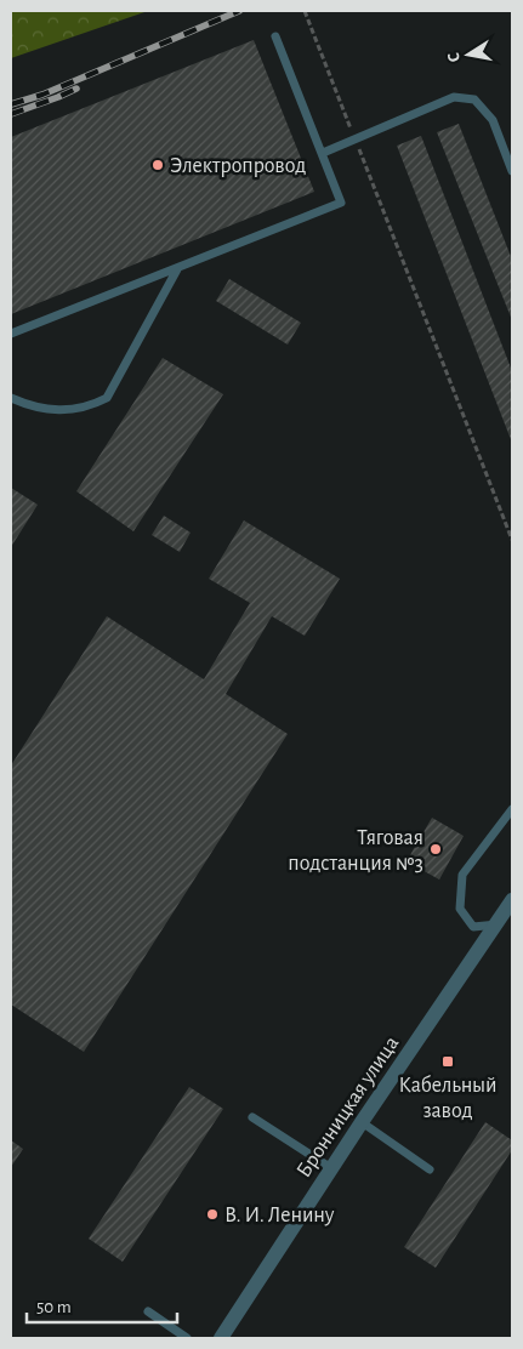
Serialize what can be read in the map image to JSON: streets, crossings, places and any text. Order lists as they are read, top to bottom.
{
  "streets": {
    "street": ["Бронницкая улица"]
  },
  "places": {
    "other": ["Электропровод", "Тяговая подстанция №3", "В. И. Ленину"],
    "transit": ["Кабельный завод"]
  },
  "scale_bar": "50 m",
  "north": "left"
}
